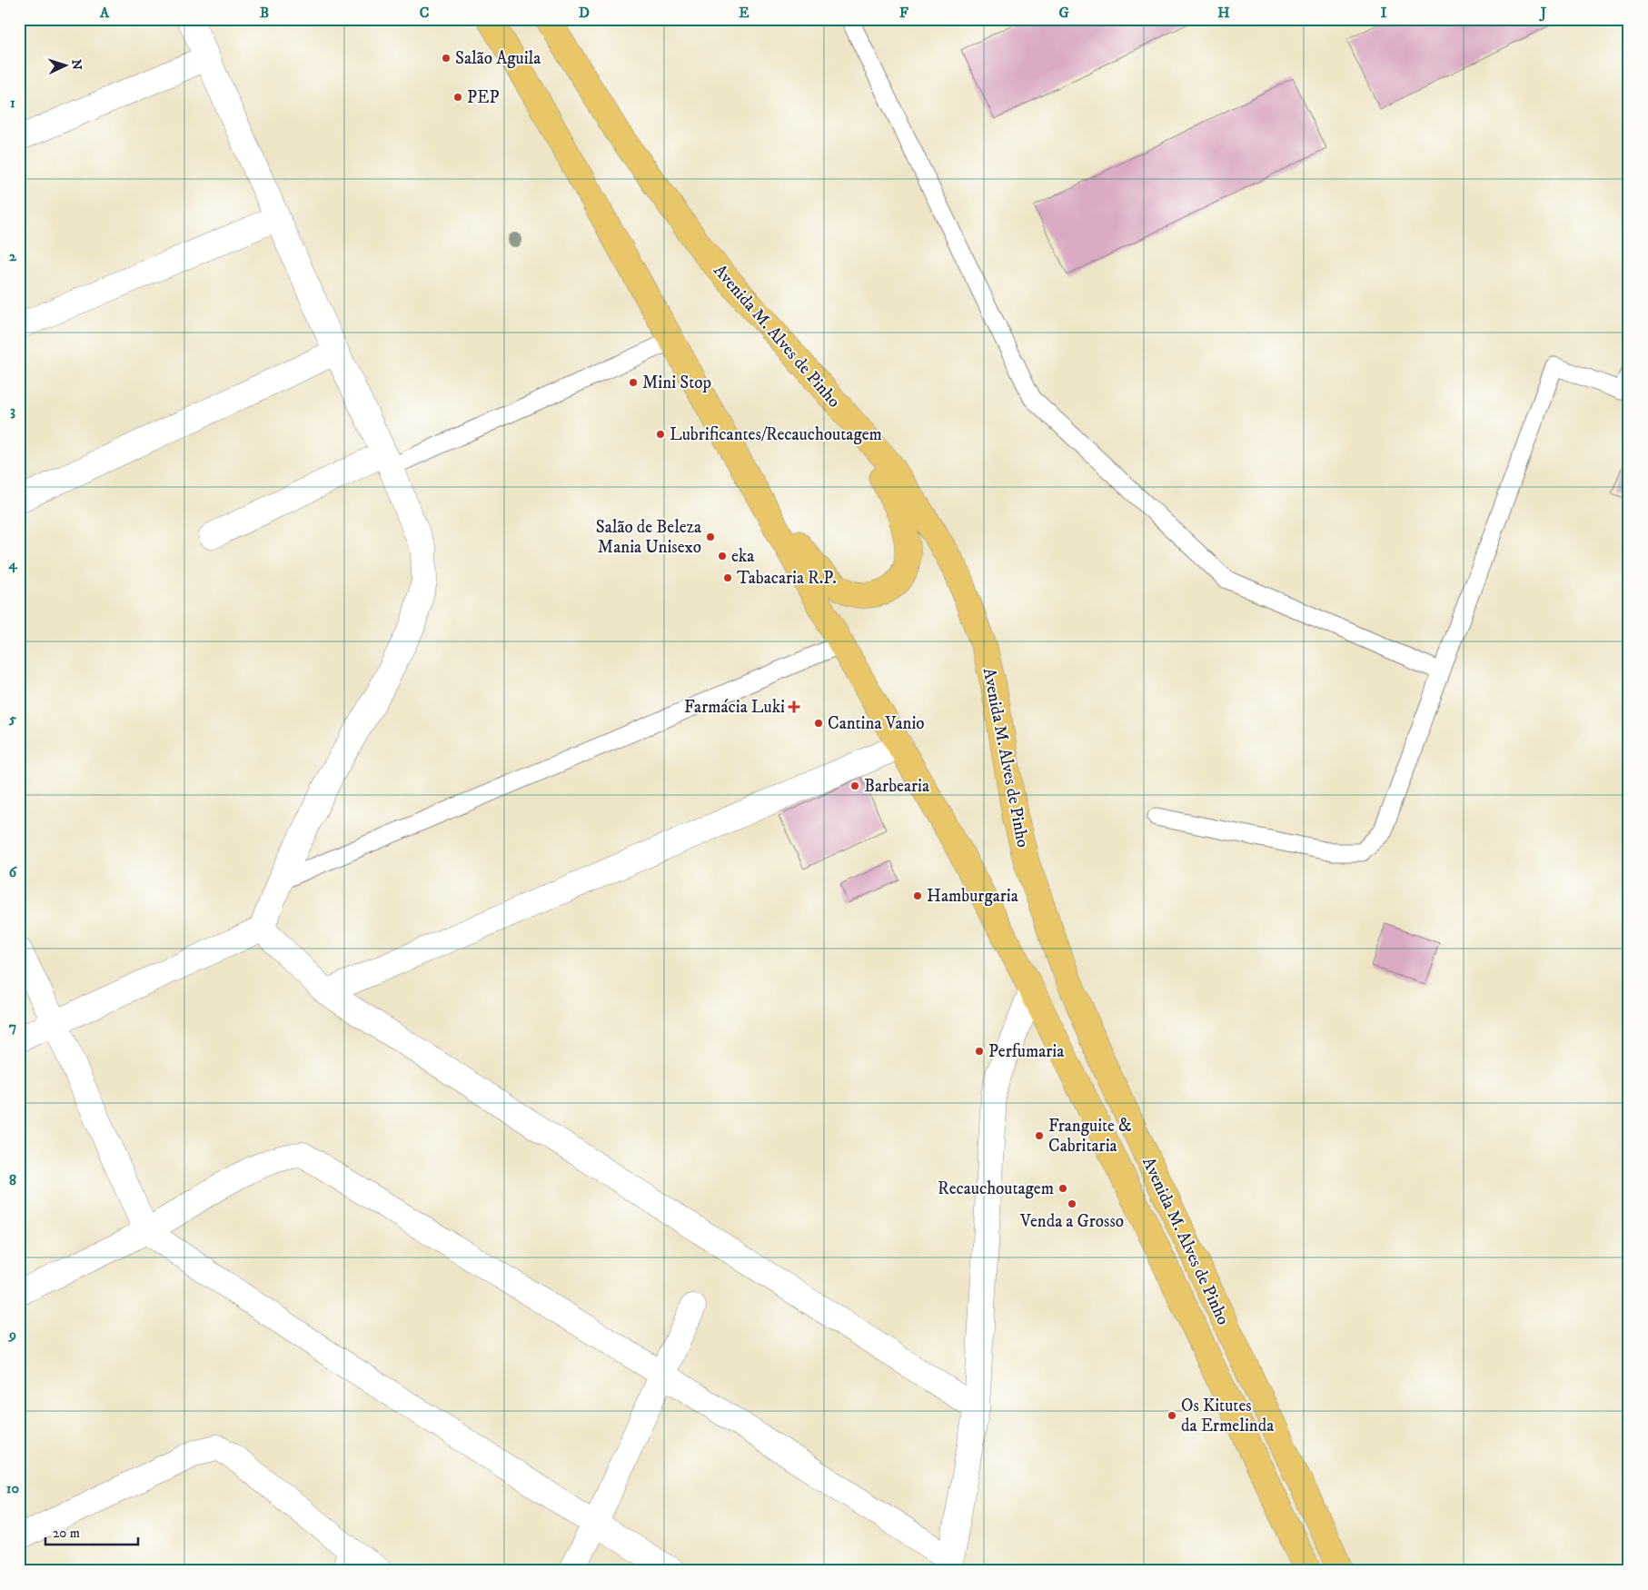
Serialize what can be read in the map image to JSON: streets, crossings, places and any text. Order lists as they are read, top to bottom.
{
  "streets": {
    "main road": ["Avenida M. Alves de Pinho"]
  },
  "places": {
    "other": [
      "Salão Aguila",
      "PEP",
      "Mini Stop",
      "Lubrificantes/Recauchoutagem",
      "Salão de Beleza Mania Unisexo",
      "eka",
      "Tabacaria R.P.",
      "Cantina Vanio",
      "Barbearia",
      "Hamburgaria",
      "Perfumaria",
      "Franguite & Cabritaria",
      "Recauchoutagem",
      "Venda a Grosso",
      "Os Kitutes da Ermelinda"
    ],
    "health": ["Farmácia Luki"]
  },
  "scale_bar": "20 m",
  "north": "right",
  "grid": {
    "columns": [
      "A",
      "B",
      "C",
      "D",
      "E",
      "F",
      "G",
      "H",
      "I",
      "J"
    ],
    "rows": [
      "1",
      "2",
      "3",
      "4",
      "5",
      "6",
      "7",
      "8",
      "9",
      "10"
    ]
  }
}
